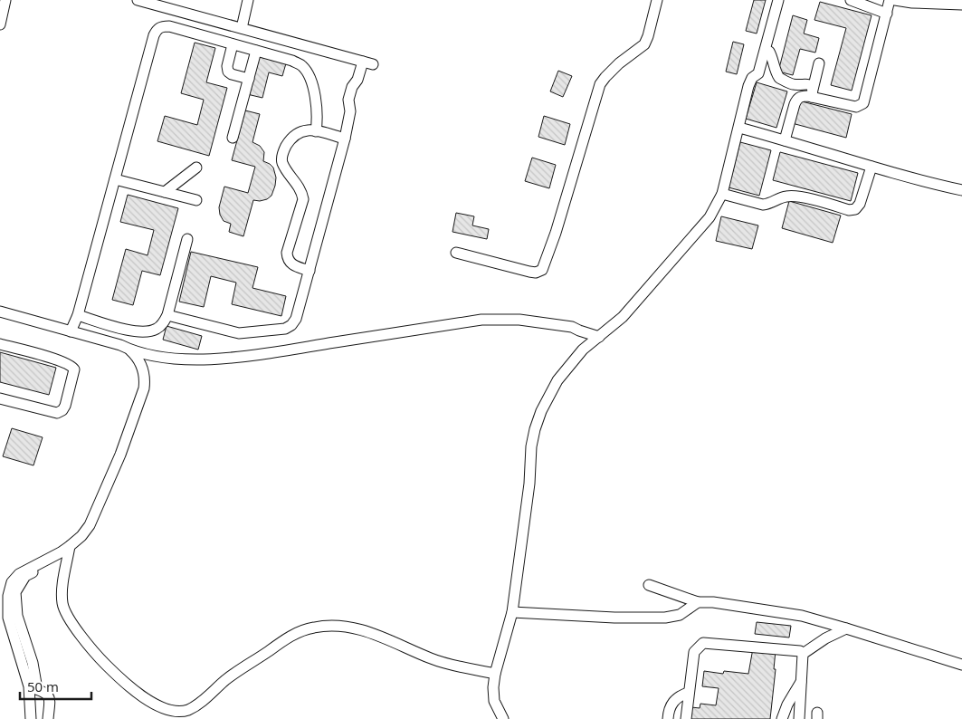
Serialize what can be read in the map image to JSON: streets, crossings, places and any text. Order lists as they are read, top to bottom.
{
  "scale_bar": "50 m"
}
